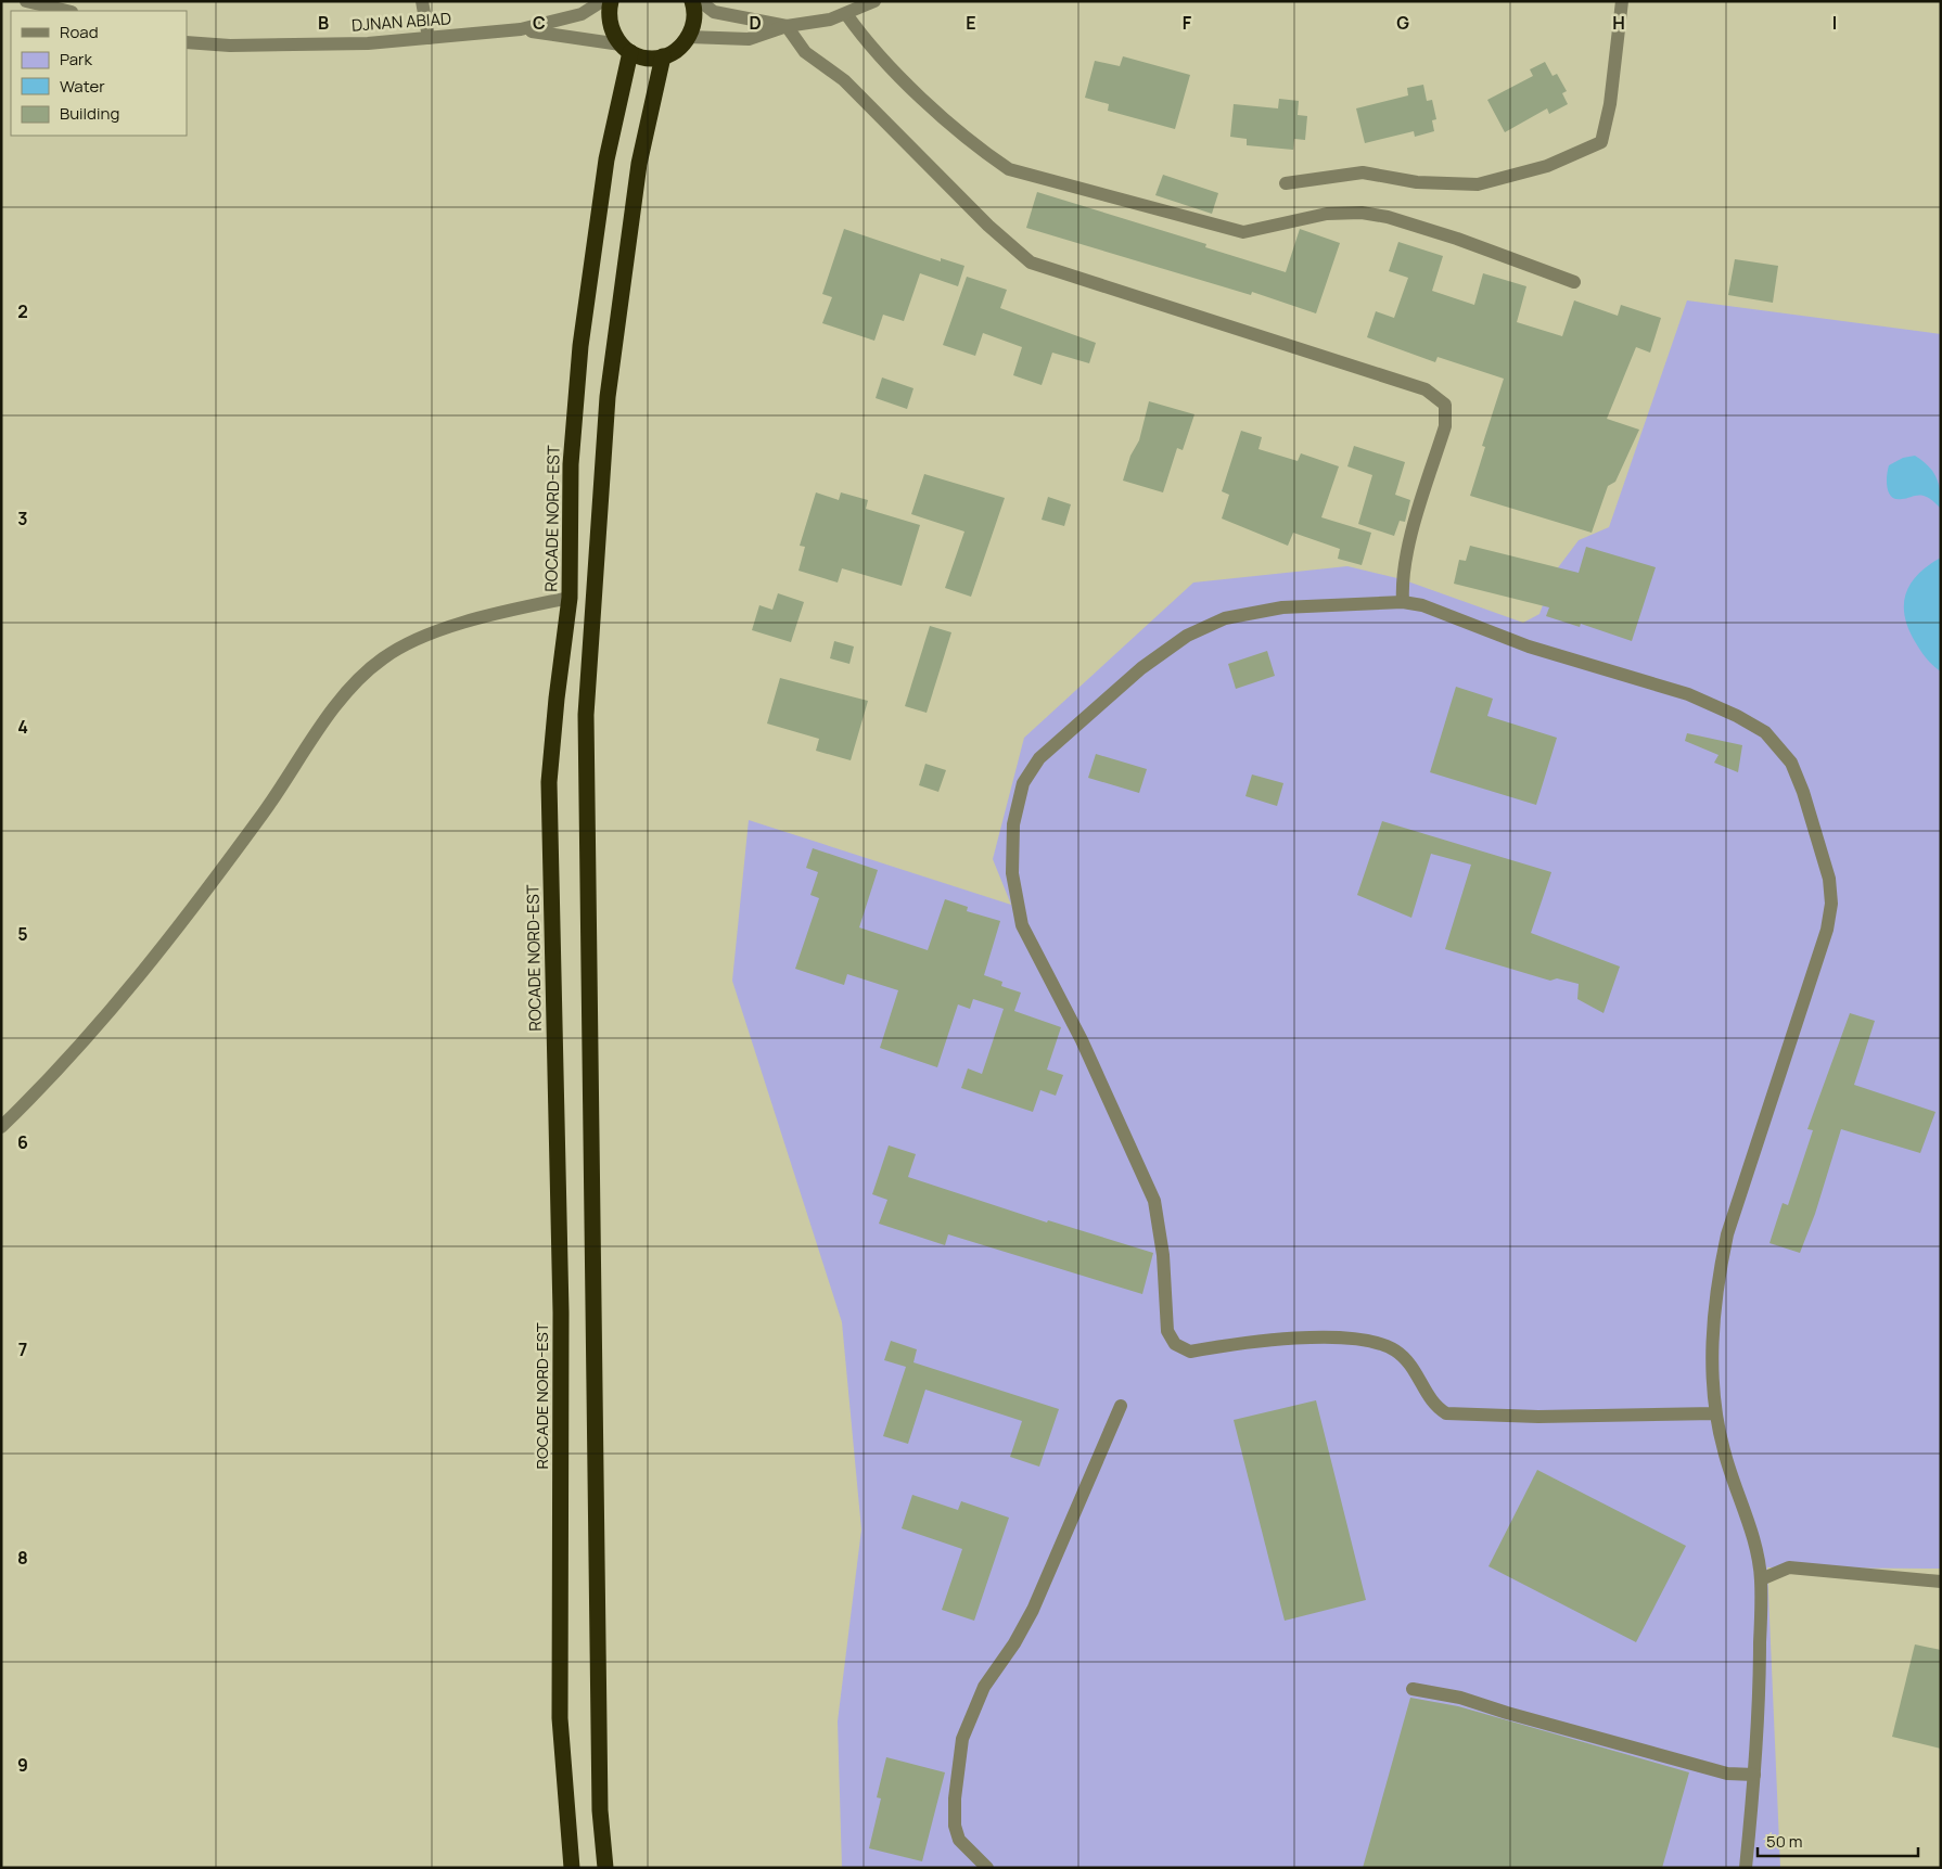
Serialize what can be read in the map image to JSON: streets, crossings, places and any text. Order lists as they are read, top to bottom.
{
  "streets": {
    "highway": ["ROCADE NORD-EST"],
    "street": ["DJNAN ABIAD"]
  },
  "legend": [
    "Road",
    "Park",
    "Water",
    "Building"
  ],
  "scale_bar": "50 m",
  "grid": {
    "columns": [
      "B",
      "C",
      "D",
      "E",
      "F",
      "G",
      "H",
      "I"
    ],
    "rows": [
      "2",
      "3",
      "4",
      "5",
      "6",
      "7",
      "8",
      "9"
    ]
  }
}
